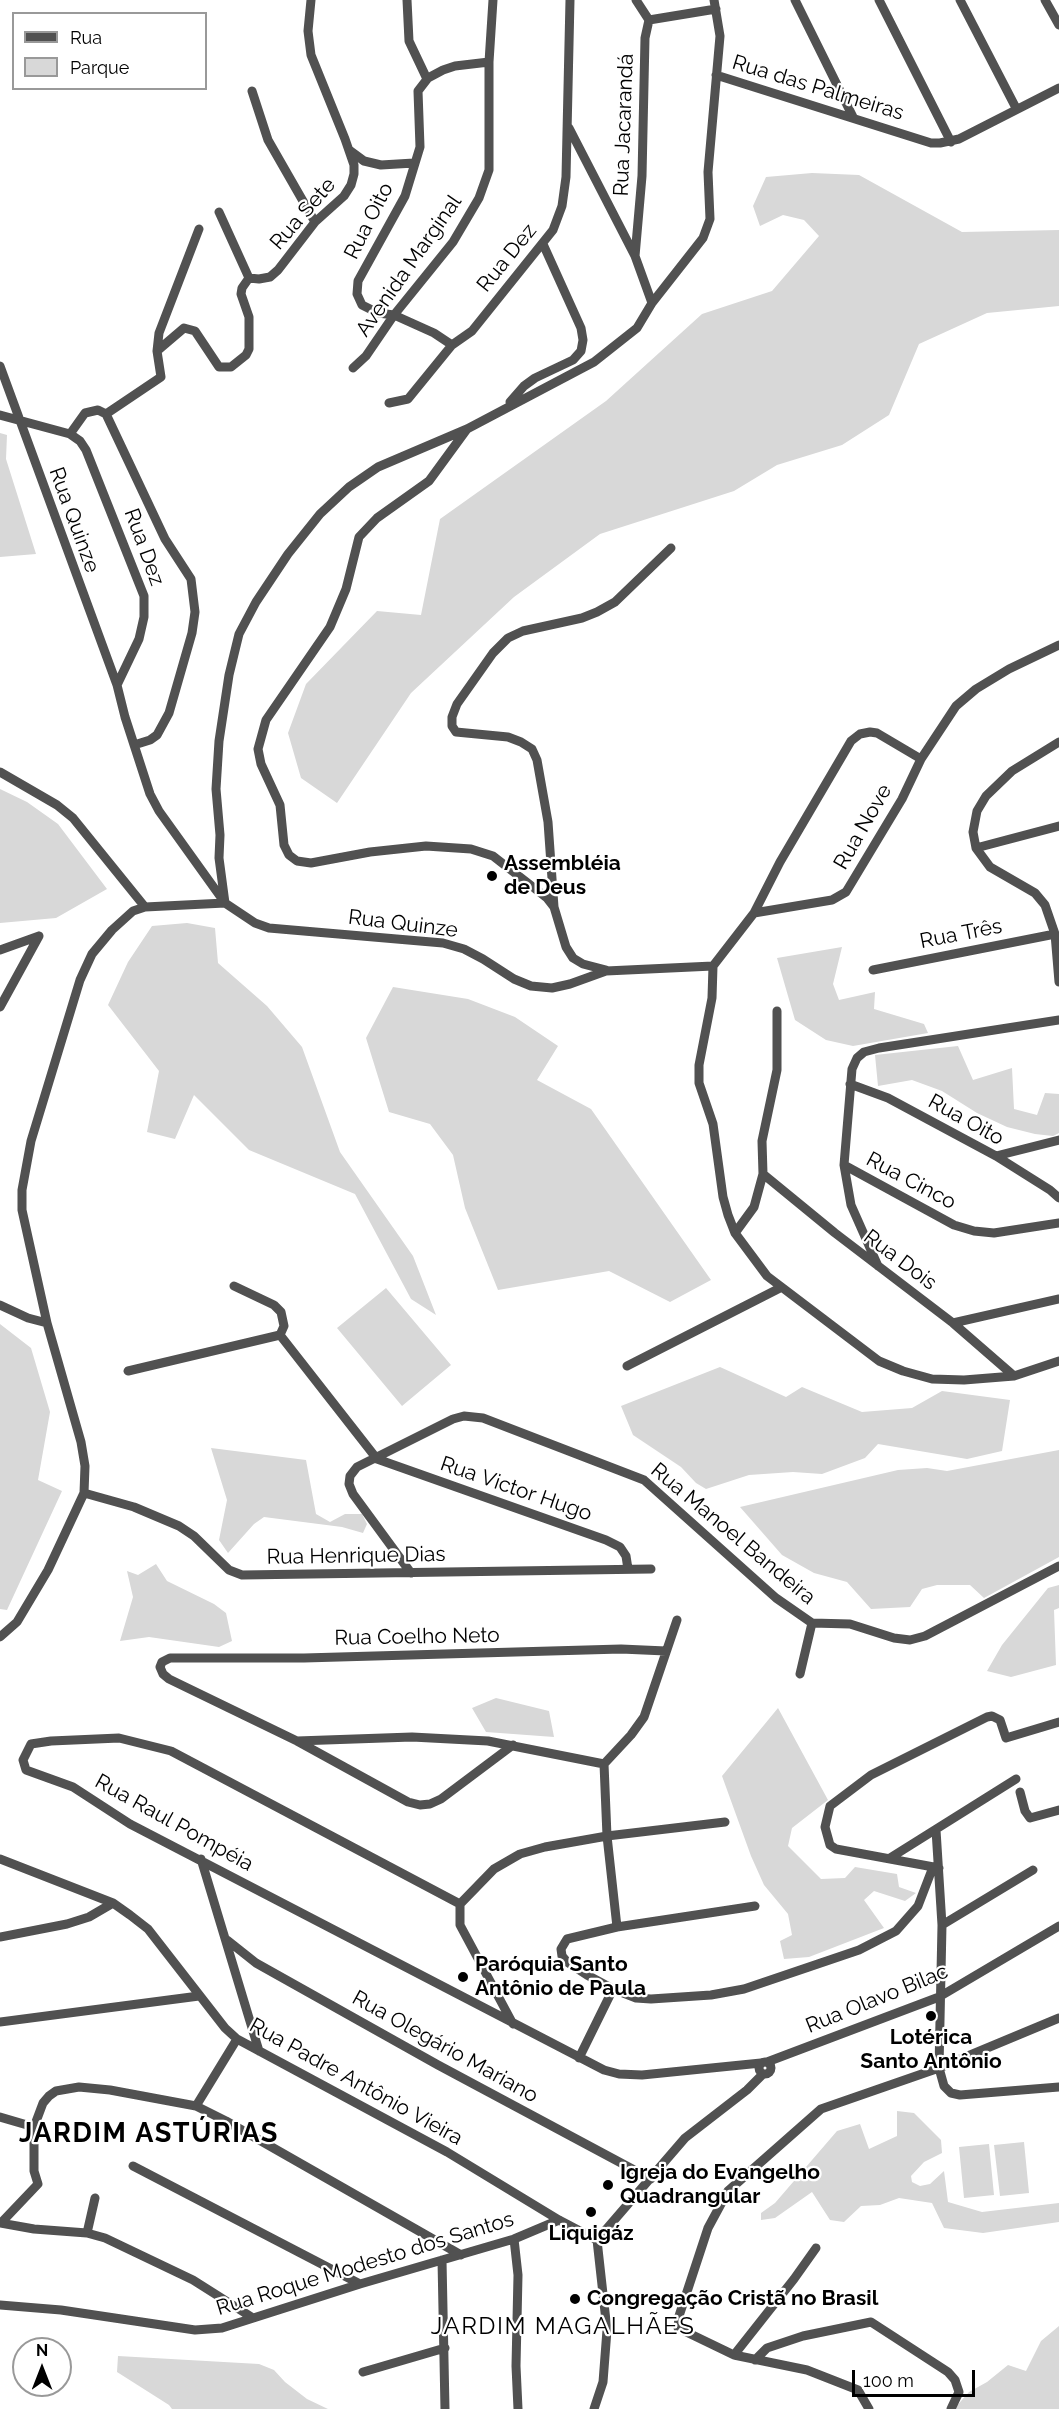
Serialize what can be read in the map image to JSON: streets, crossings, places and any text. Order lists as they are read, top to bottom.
{
  "streets": {
    "street": [
      "Rua das Palmeiras",
      "Rua Jacarandá",
      "Rua Sete",
      "Rua Oito",
      "Rua Dez",
      "Avenida Marginal",
      "Rua Quinze",
      "Rua Nove",
      "Rua Três",
      "Rua Cinco",
      "Rua Dois",
      "Rua Victor Hugo",
      "Rua Manoel Bandeira",
      "Rua Henrique Dias",
      "Rua Coelho Neto",
      "Rua Raul Pompéia",
      "Rua Olavo Bilac",
      "Rua Olegário Mariano",
      "Rua Padre Antônio Vieira",
      "Rua Roque Modesto dos Santos"
    ]
  },
  "crossings": [
    ["Rua das Palmeiras", "Rua Quinze"],
    ["Rua Oito", "Avenida Marginal"],
    ["Rua Oito", "Rua Cinco"],
    ["Rua Dez", "Rua Quinze"],
    ["Rua Victor Hugo", "Rua Manoel Bandeira"],
    ["Rua Victor Hugo", "Rua Henrique Dias"],
    ["Rua Raul Pompéia", "Rua Olavo Bilac"],
    ["Rua Padre Antônio Vieira", "Rua Roque Modesto dos Santos"]
  ],
  "districts": ["JARDIM ASTÚRIAS", "JARDIM MAGALHÃES"],
  "places": [
    "Assembléia de Deus",
    "Paróquia Santo Antônio de Paula",
    "Lotérica Santo Antônio",
    "Igreja do Evangelho Quadrangular",
    "Liquigáz",
    "Congregação Cristã no Brasil"
  ],
  "legend": ["Rua", "Parque"],
  "scale_bar": "100 m",
  "north": "top"
}
